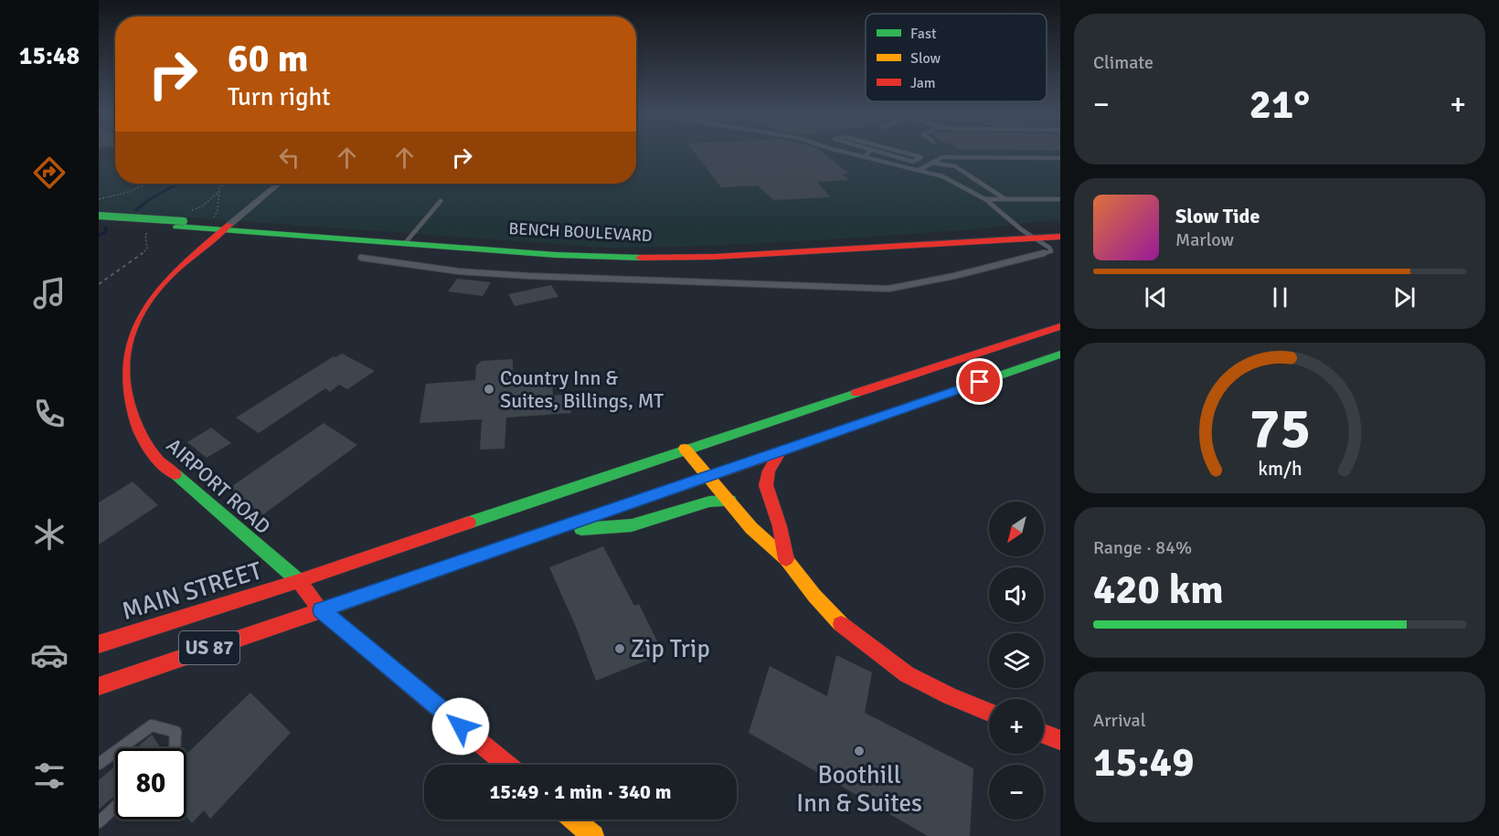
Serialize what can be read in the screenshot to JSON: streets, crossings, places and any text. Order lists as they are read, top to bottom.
{
  "streets": {
    "main road": [
      "BENCH BOULEVARD",
      "AIRPORT ROAD",
      "MAIN STREET",
      "US 87"
    ]
  },
  "crossings": [
    ["AIRPORT ROAD", "MAIN STREET"],
    ["AIRPORT ROAD", "US 87"],
    ["MAIN STREET", "US 87"]
  ],
  "places": ["Country Inn & Suites, Billings, MT", "Zip Trip", "Boothill Inn & Suites"],
  "legend": ["Fast", "Slow", "Jam"],
  "north": "bottom left",
  "page": {
    "tabs": "15:48",
    "tile": [
      "Climate",
      ["Range · 84%", "420 km"],
      ["Arrival", "15:49"]
    ],
    "turn": ["60 m", "Turn right"],
    "heat": ["−", "21°", "+"],
    "song": ["Slow Tide", "Marlow"],
    "map_buttons": ["+", "−"],
    "limit": "80",
    "trip": "15:49 · 1 min · 340 m",
    "gauge": ["75", "km/h"]
  }
}
